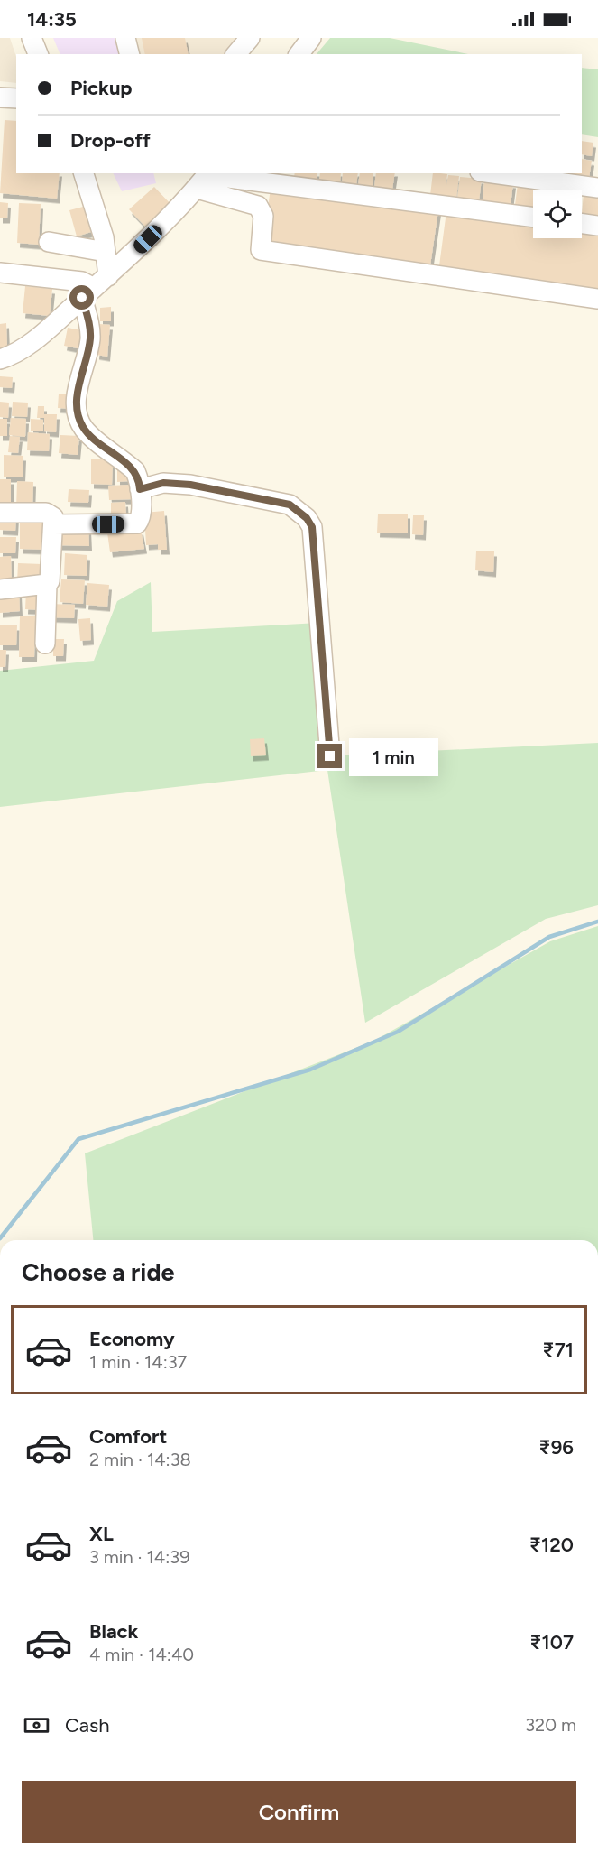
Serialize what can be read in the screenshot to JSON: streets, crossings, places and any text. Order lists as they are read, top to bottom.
{
  "page": {
    "status": "14:35",
    "banner": ["Pickup", "Drop-off"],
    "bubble": "1 min",
    "heading": "Choose a ride",
    "list": [
      {
        "name": "Economy",
        "note": "1 min · 14:37",
        "value": "₹71"
      },
      {
        "name": "Comfort",
        "note": "2 min · 14:38",
        "value": "₹96"
      },
      {
        "name": "XL",
        "note": "3 min · 14:39",
        "value": "₹120"
      },
      {
        "name": "Black",
        "note": "4 min · 14:40",
        "value": "₹107"
      }
    ],
    "pay": ["Cash", "320 m"],
    "buttons": "Confirm"
  }
}
